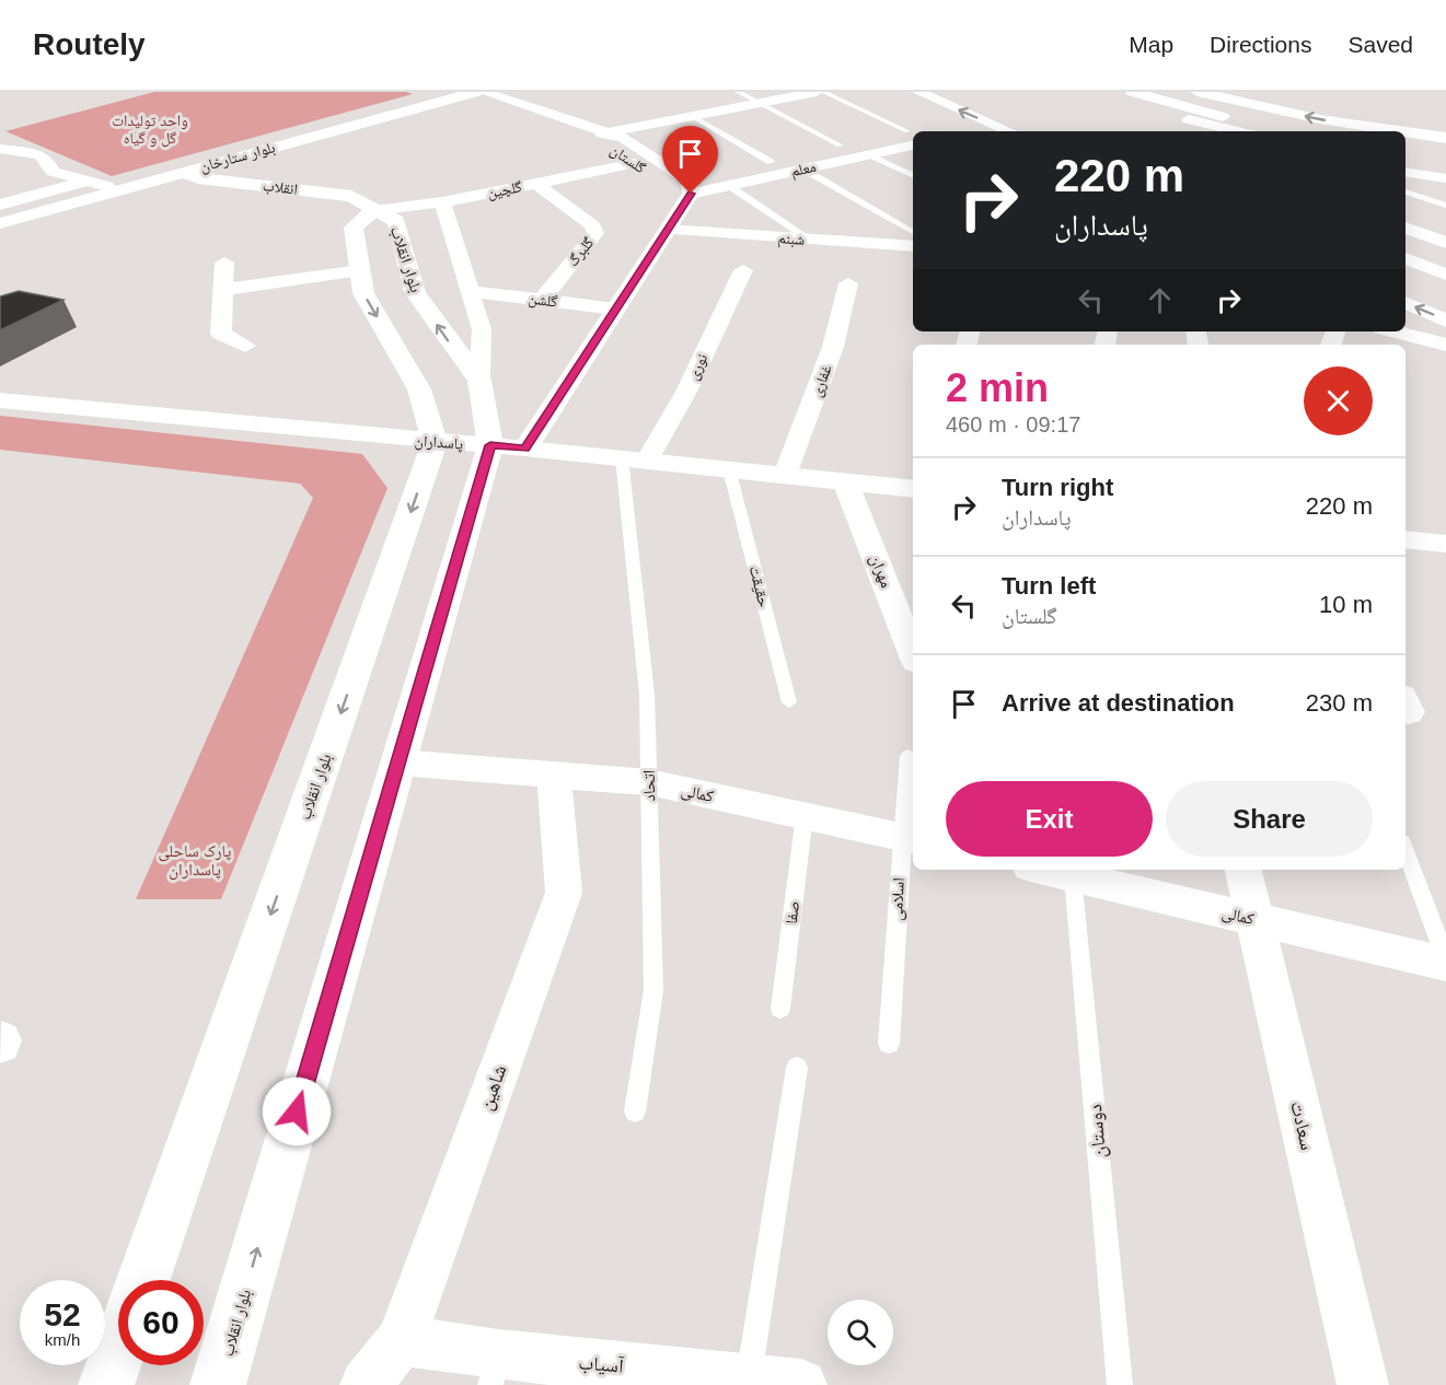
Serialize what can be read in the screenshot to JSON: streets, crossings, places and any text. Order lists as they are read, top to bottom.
{
  "streets": {
    "main road": [
      "بلوار ستارخان",
      "انقلاب",
      "بلوار انقلاب",
      "پاسداران"
    ],
    "street": [
      "گلستان",
      "معلم",
      "گلچین",
      "شبنم",
      "گلبرگ",
      "گلشن",
      "نوری",
      "غفاری",
      "مهران",
      "کمالی",
      "شاهین",
      "سعادت",
      "آسیاب"
    ],
    "lane": [
      "حقیقت",
      "اتحاد",
      "اسلامی",
      "صفا",
      "دوستان"
    ]
  },
  "crossings": [
    ["بلوار ستارخان", "انقلاب"],
    ["گلستان", "معلم"],
    ["گلستان", "گلچین"],
    ["انقلاب", "گلچین"],
    ["انقلاب", "بلوار انقلاب"],
    ["گلچین", "گلبرگ"],
    ["گلچین", "بلوار انقلاب"],
    ["گلبرگ", "گلشن"],
    ["بلوار انقلاب", "پاسداران"],
    ["بلوار انقلاب", "کمالی"],
    ["نوری", "پاسداران"],
    ["نوری", "اتحاد"],
    ["غفاری", "پاسداران"],
    ["پاسداران", "مهران"],
    ["پاسداران", "حقیقت"],
    ["پاسداران", "اتحاد"],
    ["اتحاد", "کمالی"],
    ["کمالی", "اسلامی"],
    ["کمالی", "صفا"],
    ["کمالی", "شاهین"],
    ["کمالی", "سعادت"],
    ["کمالی", "دوستان"],
    ["شاهین", "آسیاب"]
  ],
  "parks": ["واحد تولیدات گل و گیاه", "پارک ساحلی پاسداران"],
  "page": {
    "header": "Routely",
    "nav": ["Map", "Directions", "Saved"],
    "turn": ["220 m", "پاسداران"],
    "heading": ["2 min", "460 m · 09:17"],
    "list": [
      {
        "name": "Turn right",
        "note": "پاسداران",
        "value": "220 m"
      },
      {
        "name": "Turn left",
        "note": "گلستان",
        "value": "10 m"
      },
      {
        "name": "Arrive at destination",
        "value": "230 m"
      }
    ],
    "buttons": ["Exit", "Share"],
    "speed": "52 km/h",
    "limit": "60"
  }
}
